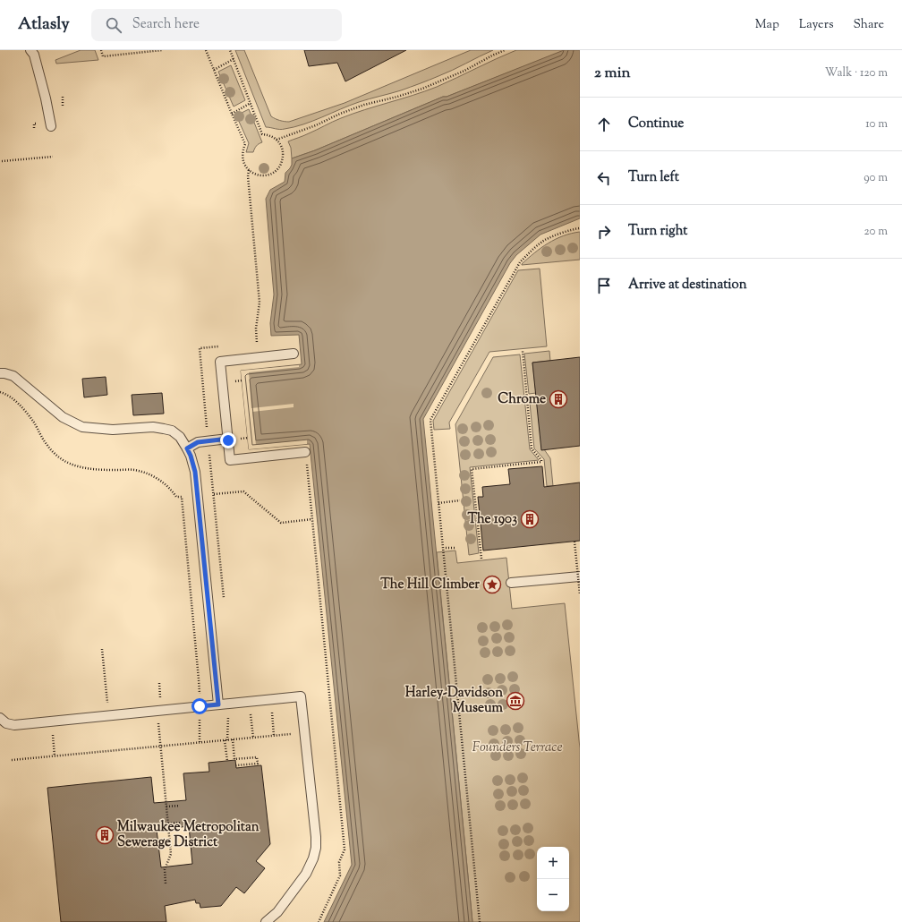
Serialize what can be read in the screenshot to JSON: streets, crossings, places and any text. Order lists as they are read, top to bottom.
{
  "parks": ["Founders Terrace"],
  "places": {
    "building": ["Chrome", "The 1903", "Milwaukee Metropolitan Sewerage District"],
    "place": ["The Hill Climber"],
    "museum": ["Harley-Davidson Museum"]
  },
  "page": {
    "header": "Atlasly",
    "search": "Search here",
    "nav": ["Map", "Layers", "Share"],
    "heading": ["2 min", "Walk · 120 m"],
    "list": [
      ["Continue", "10 m"],
      ["Turn left", "90 m"],
      ["Turn right", "20 m"],
      "Arrive at destination"
    ],
    "map_buttons": ["+", "−"]
  }
}
